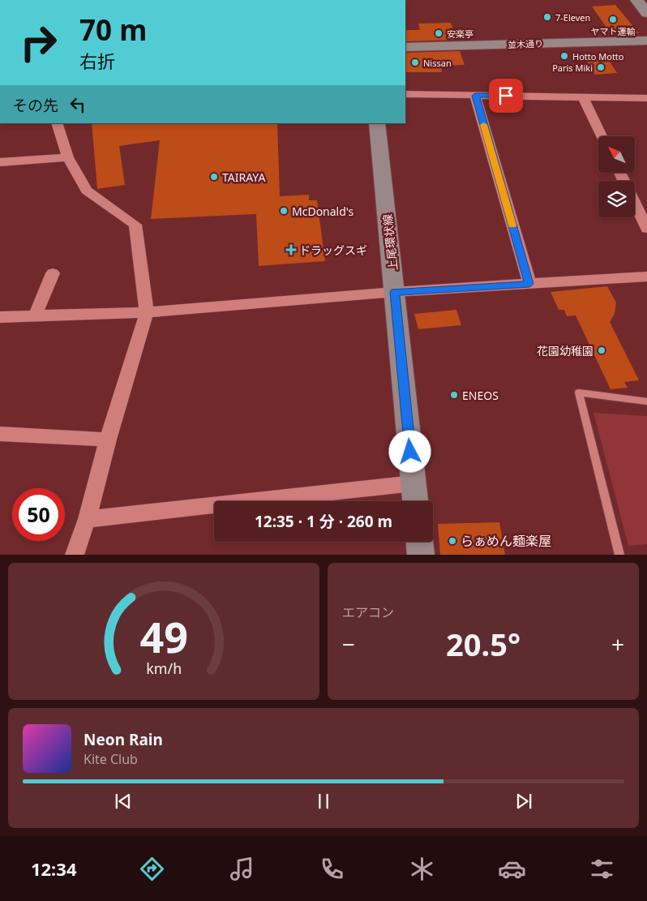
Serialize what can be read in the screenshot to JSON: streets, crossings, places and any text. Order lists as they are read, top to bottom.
{
  "streets": {
    "main road": ["並木通り", "上尾環状線"]
  },
  "places": {
    "other": [
      "7-Eleven",
      "ヤマト運輸",
      "安楽亭",
      "Hotto Motto",
      "Nissan",
      "Paris Miki",
      "TAIRAYA",
      "McDonald's",
      "花園幼稚園",
      "ENEOS",
      "らぁめん麺楽屋"
    ],
    "health": ["ドラッグスギ"]
  },
  "north": "top left",
  "page": {
    "turn": ["70 m", "右折"],
    "then": "その先",
    "limit": "50",
    "trip": "12:35 · 1 分 · 260 m",
    "tile": "エアコン",
    "heat": ["−", "20.5°", "+"],
    "song": ["Neon Rain", "Kite Club"],
    "tabs": "12:34",
    "gauge": ["49", "km/h"]
  }
}
